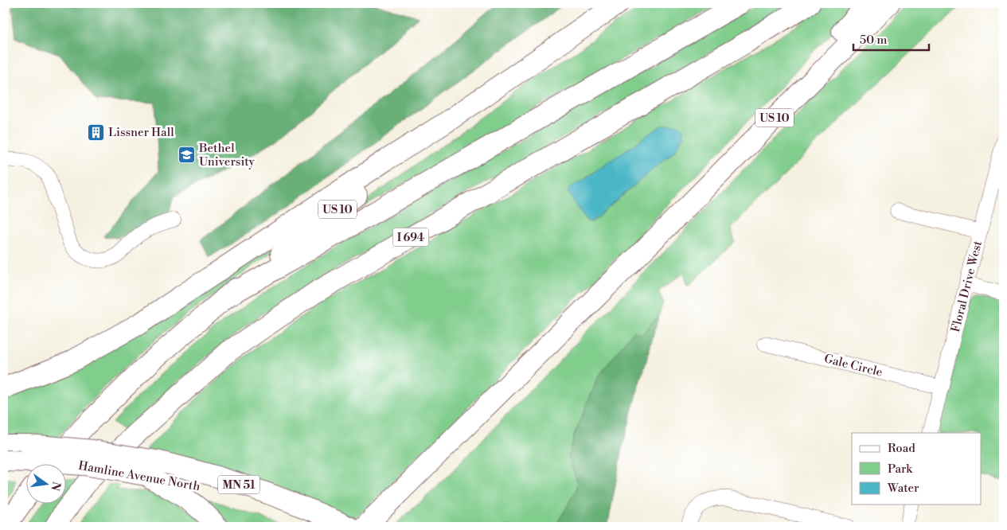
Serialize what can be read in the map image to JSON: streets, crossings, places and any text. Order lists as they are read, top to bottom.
{
  "streets": {
    "highway": [
      "US 10",
      "I 694",
      "Hamline Avenue North",
      "MN 51"
    ],
    "street": ["Floral Drive West", "Gale Circle"]
  },
  "crossings": [
    ["Floral Drive West", "Gale Circle"]
  ],
  "places": {
    "building": ["Lissner Hall"],
    "school or university": ["Bethel University"]
  },
  "legend": ["Road", "Park", "Water"],
  "scale_bar": "50 m",
  "north": "right"
}
